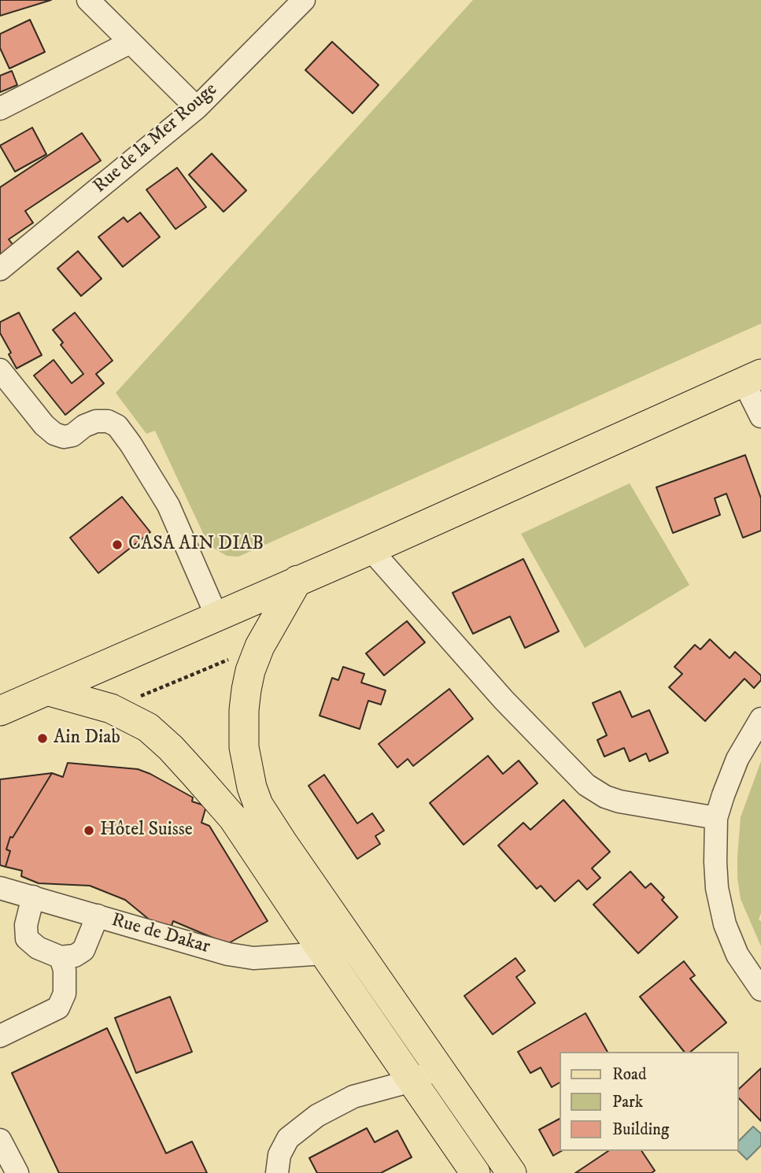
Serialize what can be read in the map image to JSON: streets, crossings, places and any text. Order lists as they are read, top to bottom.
{
  "streets": {
    "street": ["Rue de la Mer Rouge", "Rue de Dakar"]
  },
  "places": ["CASA AIN DIAB", "Ain Diab", "Hôtel Suisse"],
  "legend": ["Road", "Park", "Building"]
}
